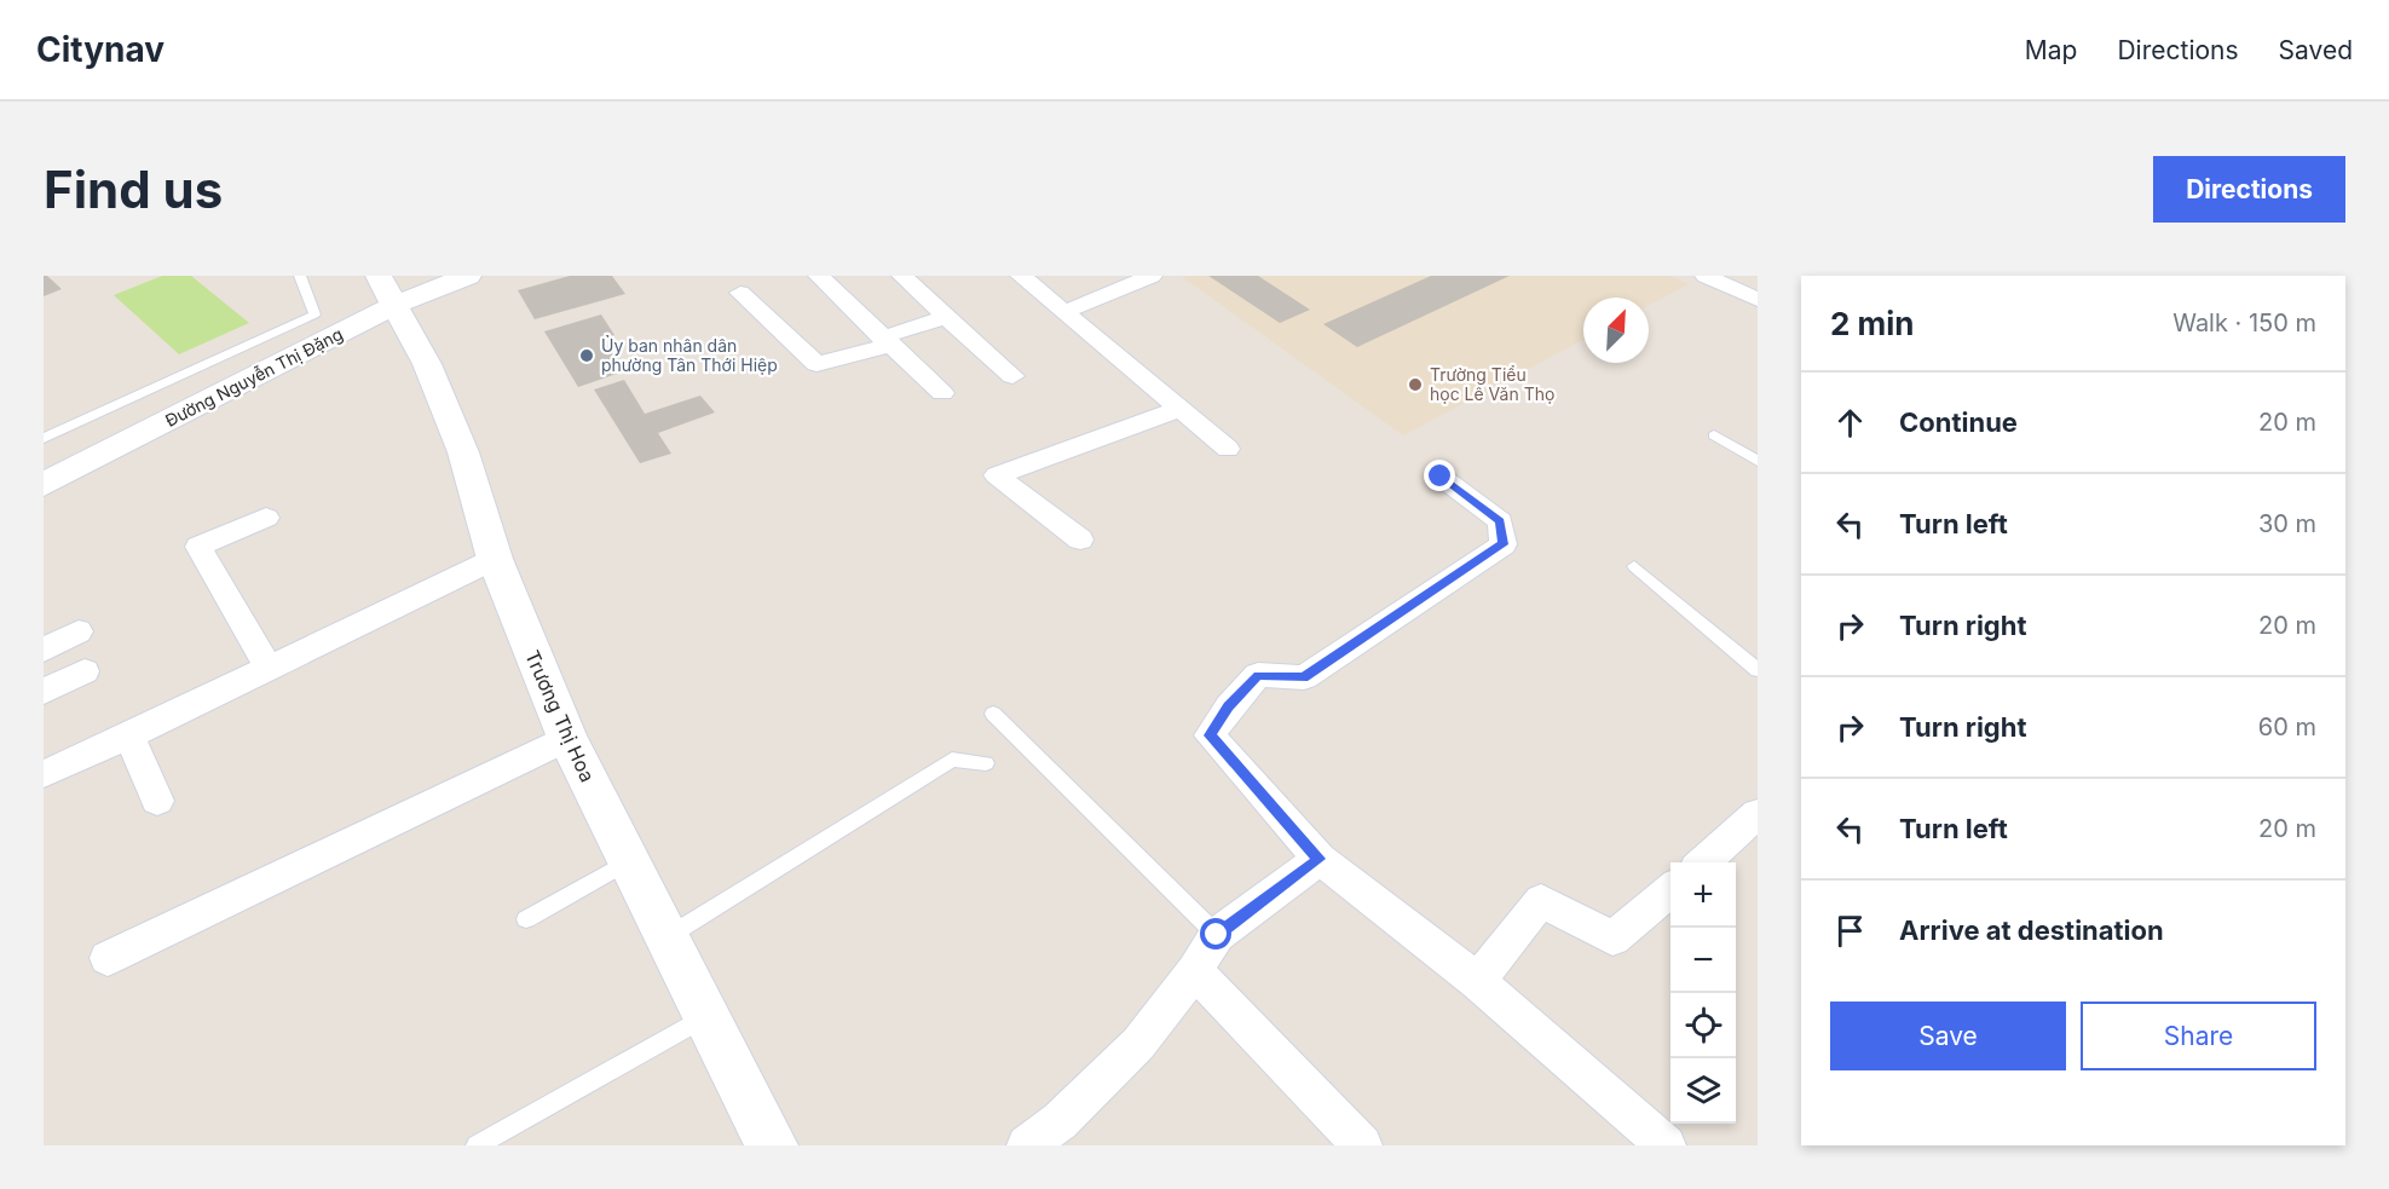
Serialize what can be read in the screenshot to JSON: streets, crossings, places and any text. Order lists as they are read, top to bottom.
{
  "streets": {
    "street": ["Đường Nguyễn Thị Đặng", "Trương Thị Hoa"]
  },
  "crossings": [
    ["Đường Nguyễn Thị Đặng", "Trương Thị Hoa"]
  ],
  "places": ["Ủy ban nhân dân phường Tân Thới Hiệp", "Trường Tiểu học Lê Văn Thọ"],
  "north": "top right",
  "page": {
    "header": "Citynav",
    "nav": ["Map", "Directions", "Saved"],
    "buttons": [
      "Directions",
      ["Save", "Share"]
    ],
    "title": "Find us",
    "heading": ["2 min", "Walk · 150 m"],
    "list": [
      ["Continue", "20 m"],
      ["Turn left", "30 m"],
      ["Turn right", "20 m"],
      ["Turn right", "60 m"],
      ["Turn left", "20 m"],
      "Arrive at destination"
    ],
    "map_buttons": ["+", "−"]
  }
}
